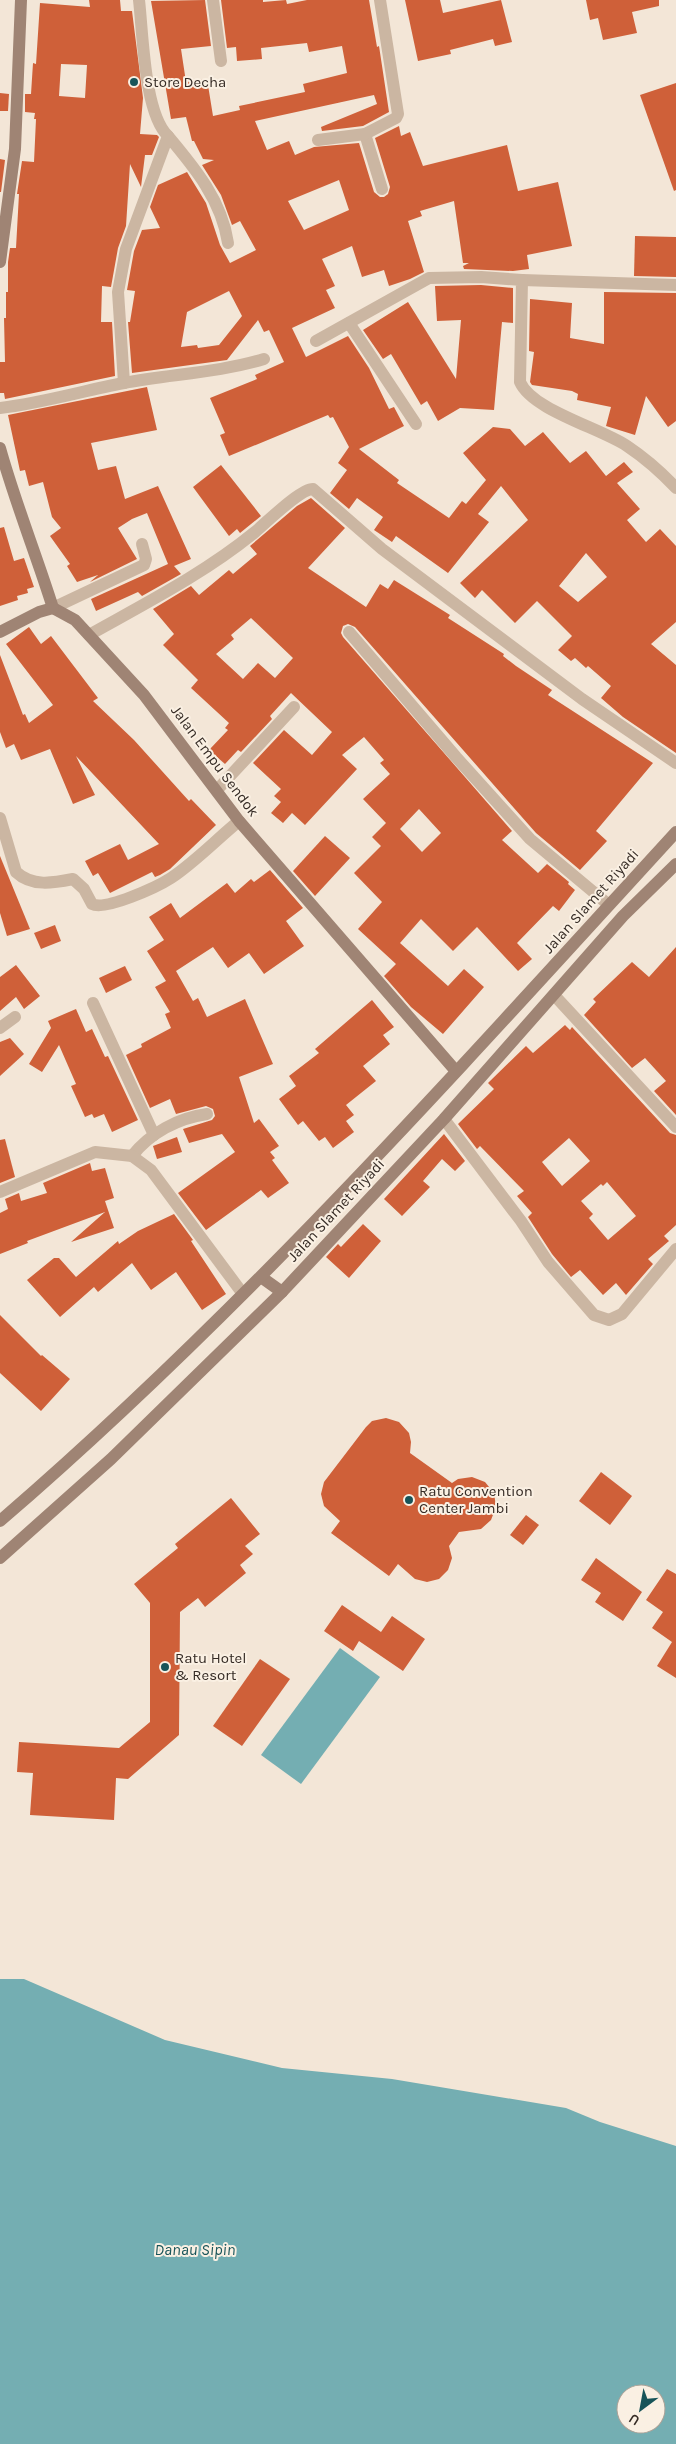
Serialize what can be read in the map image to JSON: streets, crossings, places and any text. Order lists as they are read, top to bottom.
{
  "streets": {
    "main road": ["Jalan Empu Sendok", "Jalan Slamet Riyadi"]
  },
  "crossings": [
    ["Jalan Empu Sendok", "Jalan Slamet Riyadi"]
  ],
  "water": ["Danau Sipin"],
  "places": ["Store Decha", "Ratu Convention Center Jambi", "Ratu Hotel & Resort"],
  "north": "bottom left"
}
